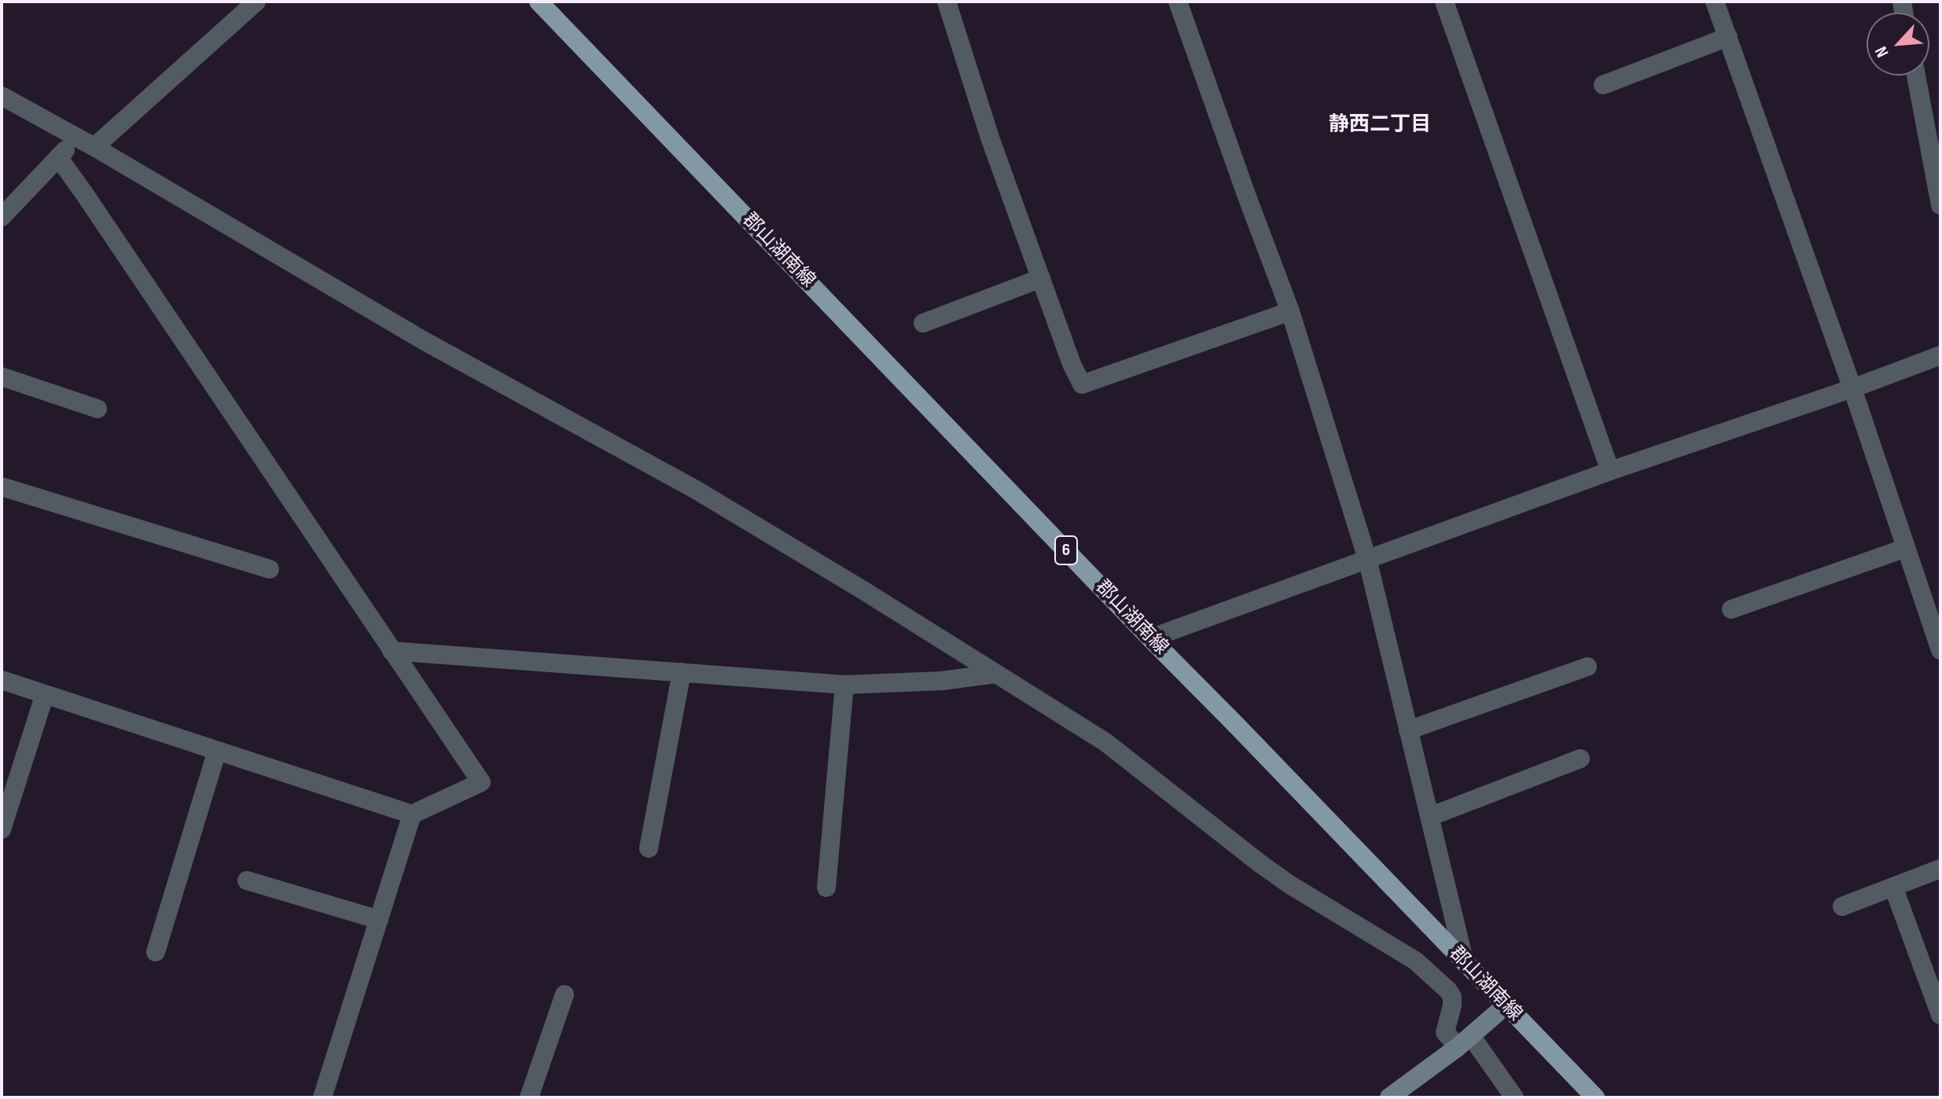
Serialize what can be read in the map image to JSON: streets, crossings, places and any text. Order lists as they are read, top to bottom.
{
  "streets": {
    "main road": ["郡山湖南線", "6"]
  },
  "districts": ["静西二丁目"],
  "north": "bottom left"
}
